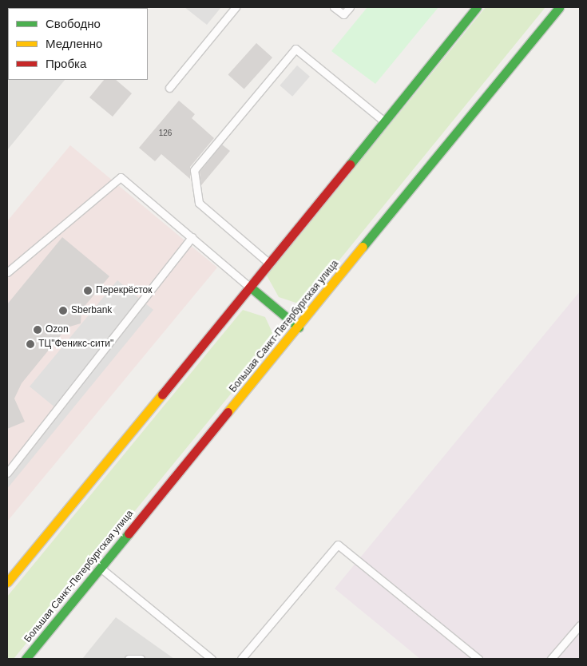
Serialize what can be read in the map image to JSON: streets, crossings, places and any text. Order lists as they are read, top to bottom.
{
  "streets": {
    "main road": ["Большая Санкт-Петербургская улица"]
  },
  "places": [
    "Перекрёсток",
    "Sberbank",
    "Ozon",
    "ТЦ\"Феникс-сити\""
  ],
  "house_numbers": ["126"],
  "legend": ["Свободно", "Медленно", "Пробка"]
}
